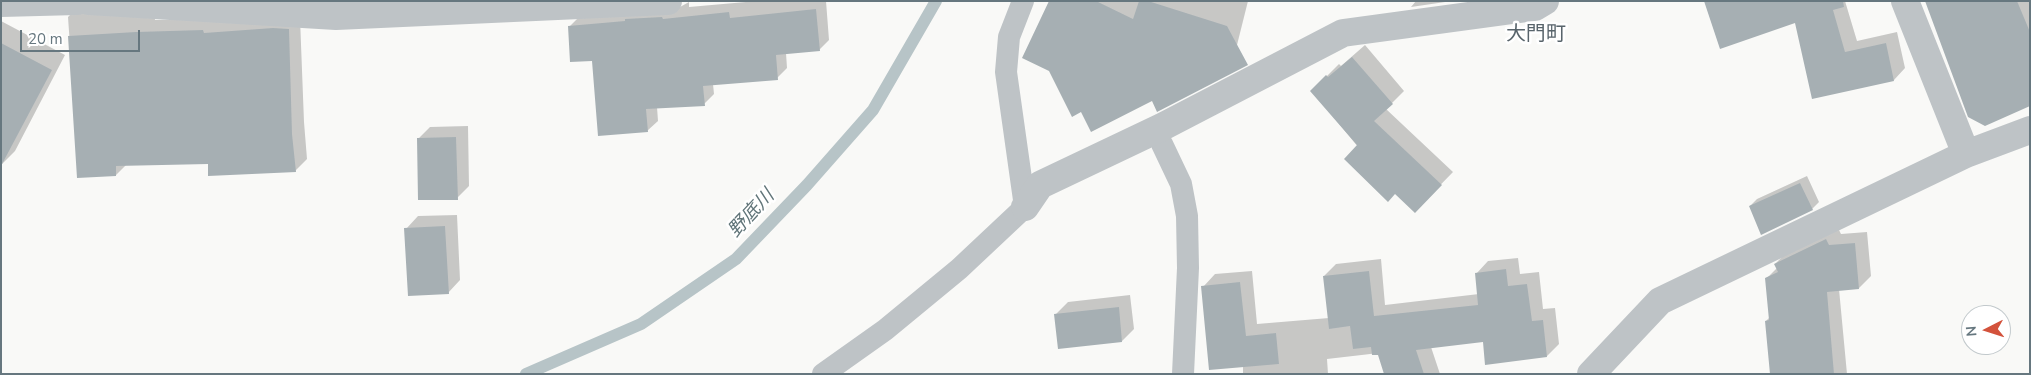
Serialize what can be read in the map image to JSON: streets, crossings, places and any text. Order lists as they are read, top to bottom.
{
  "districts": ["大門町"],
  "water": ["野底川"],
  "scale_bar": "20 m",
  "north": "left"
}
